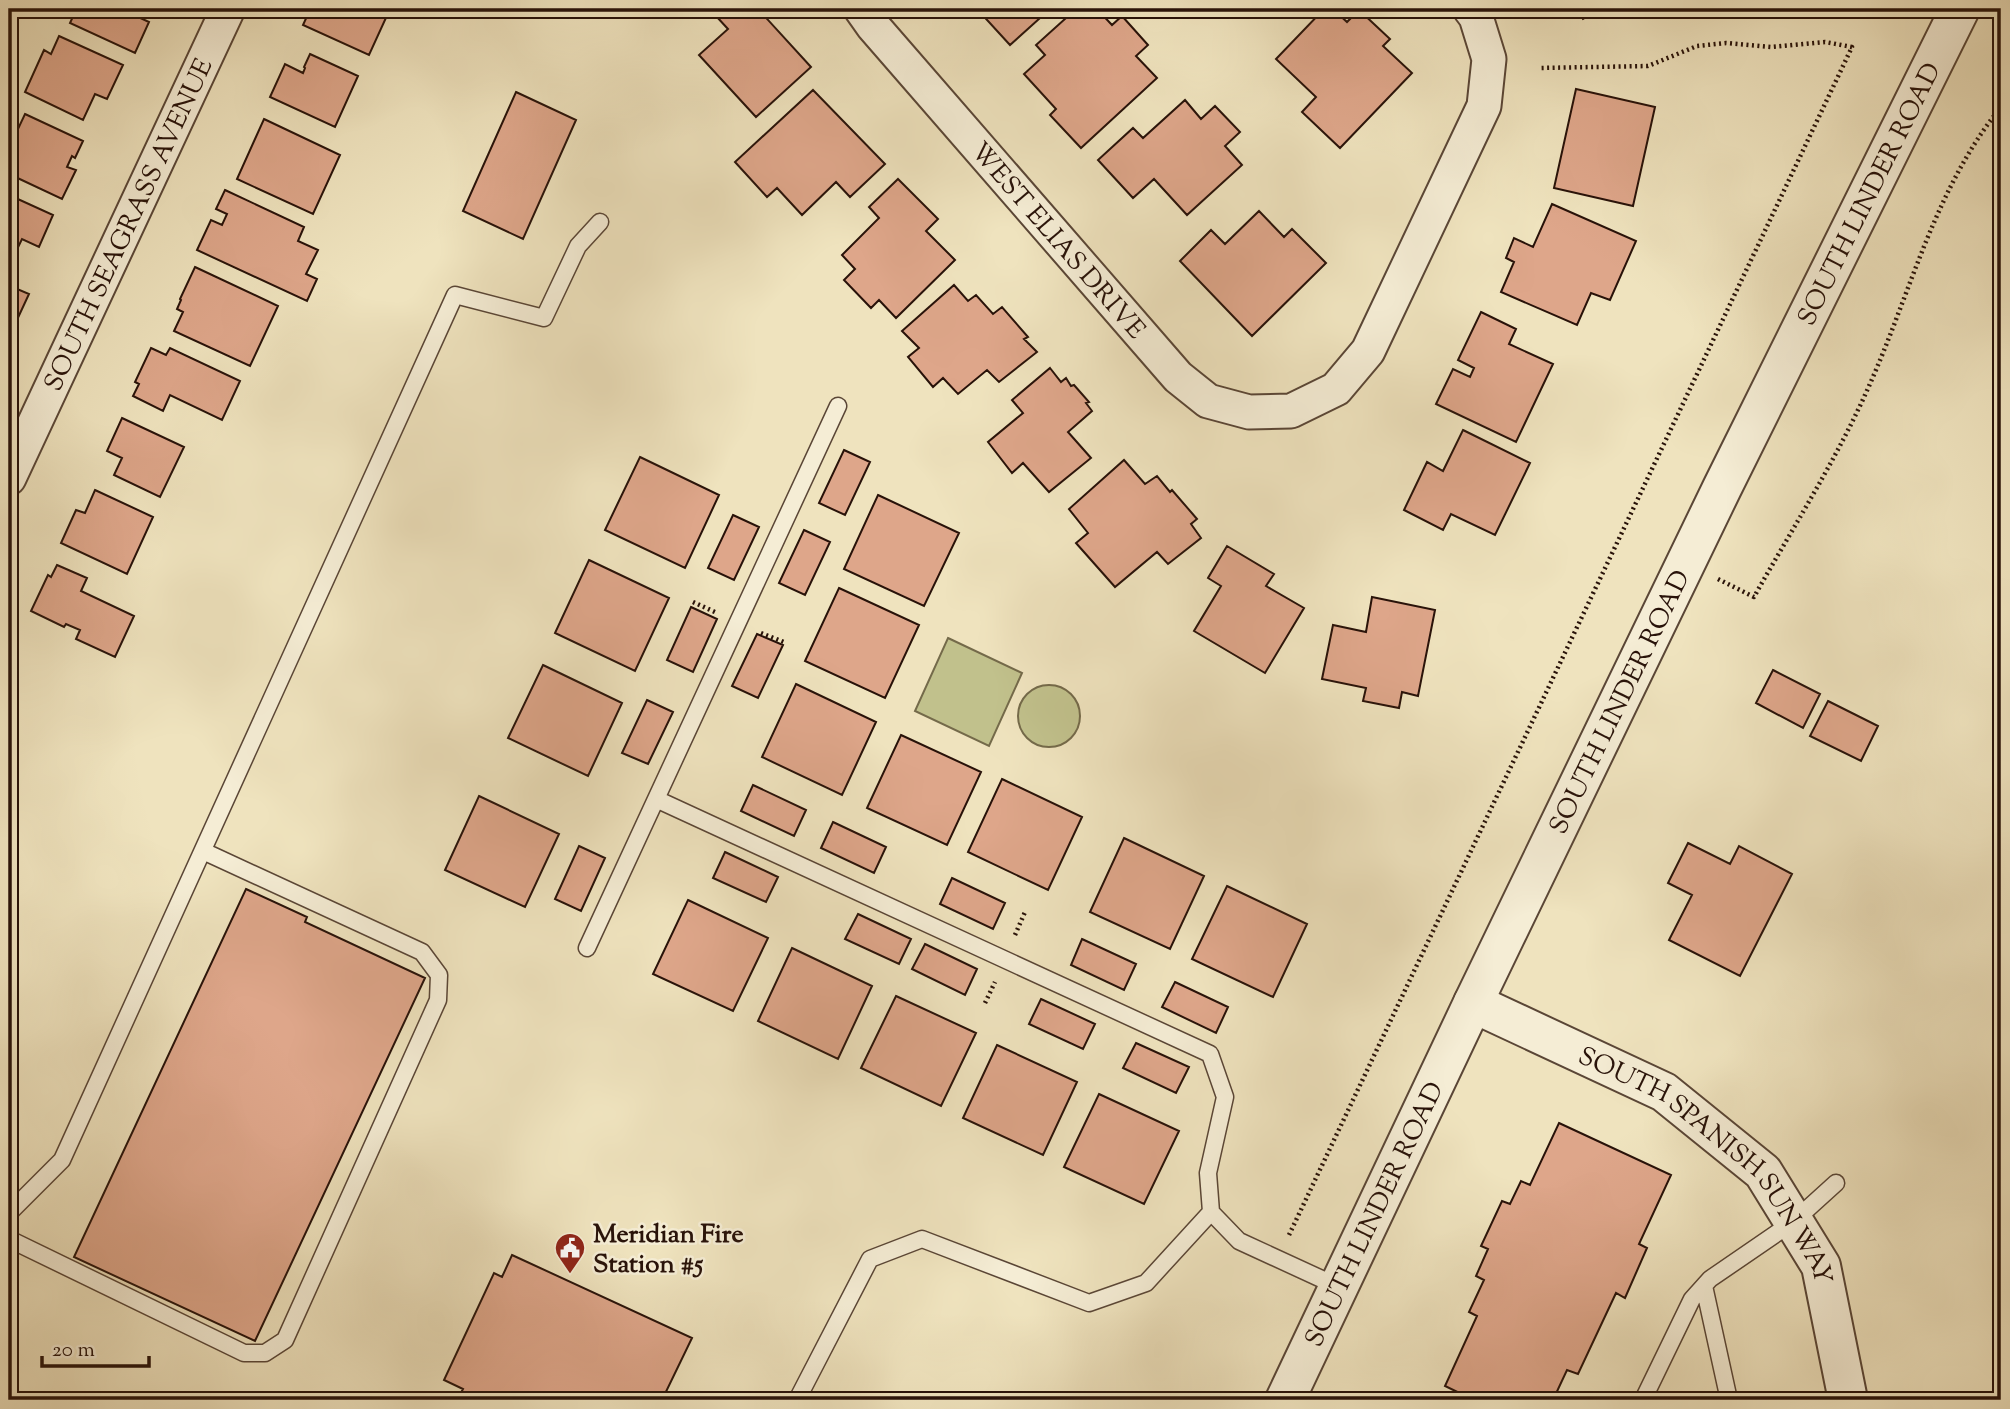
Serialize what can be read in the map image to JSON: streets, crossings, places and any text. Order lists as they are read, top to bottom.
{
  "streets": {
    "street": [
      "SOUTH LINDER ROAD",
      "SOUTH SEAGRASS AVENUE",
      "WEST ELIAS DRIVE",
      "SOUTH SPANISH SUN WAY"
    ]
  },
  "crossings": [
    ["SOUTH LINDER ROAD", "SOUTH SPANISH SUN WAY"]
  ],
  "places": {
    "public building": ["Meridian Fire Station #5"]
  },
  "scale_bar": "20 m"
}
